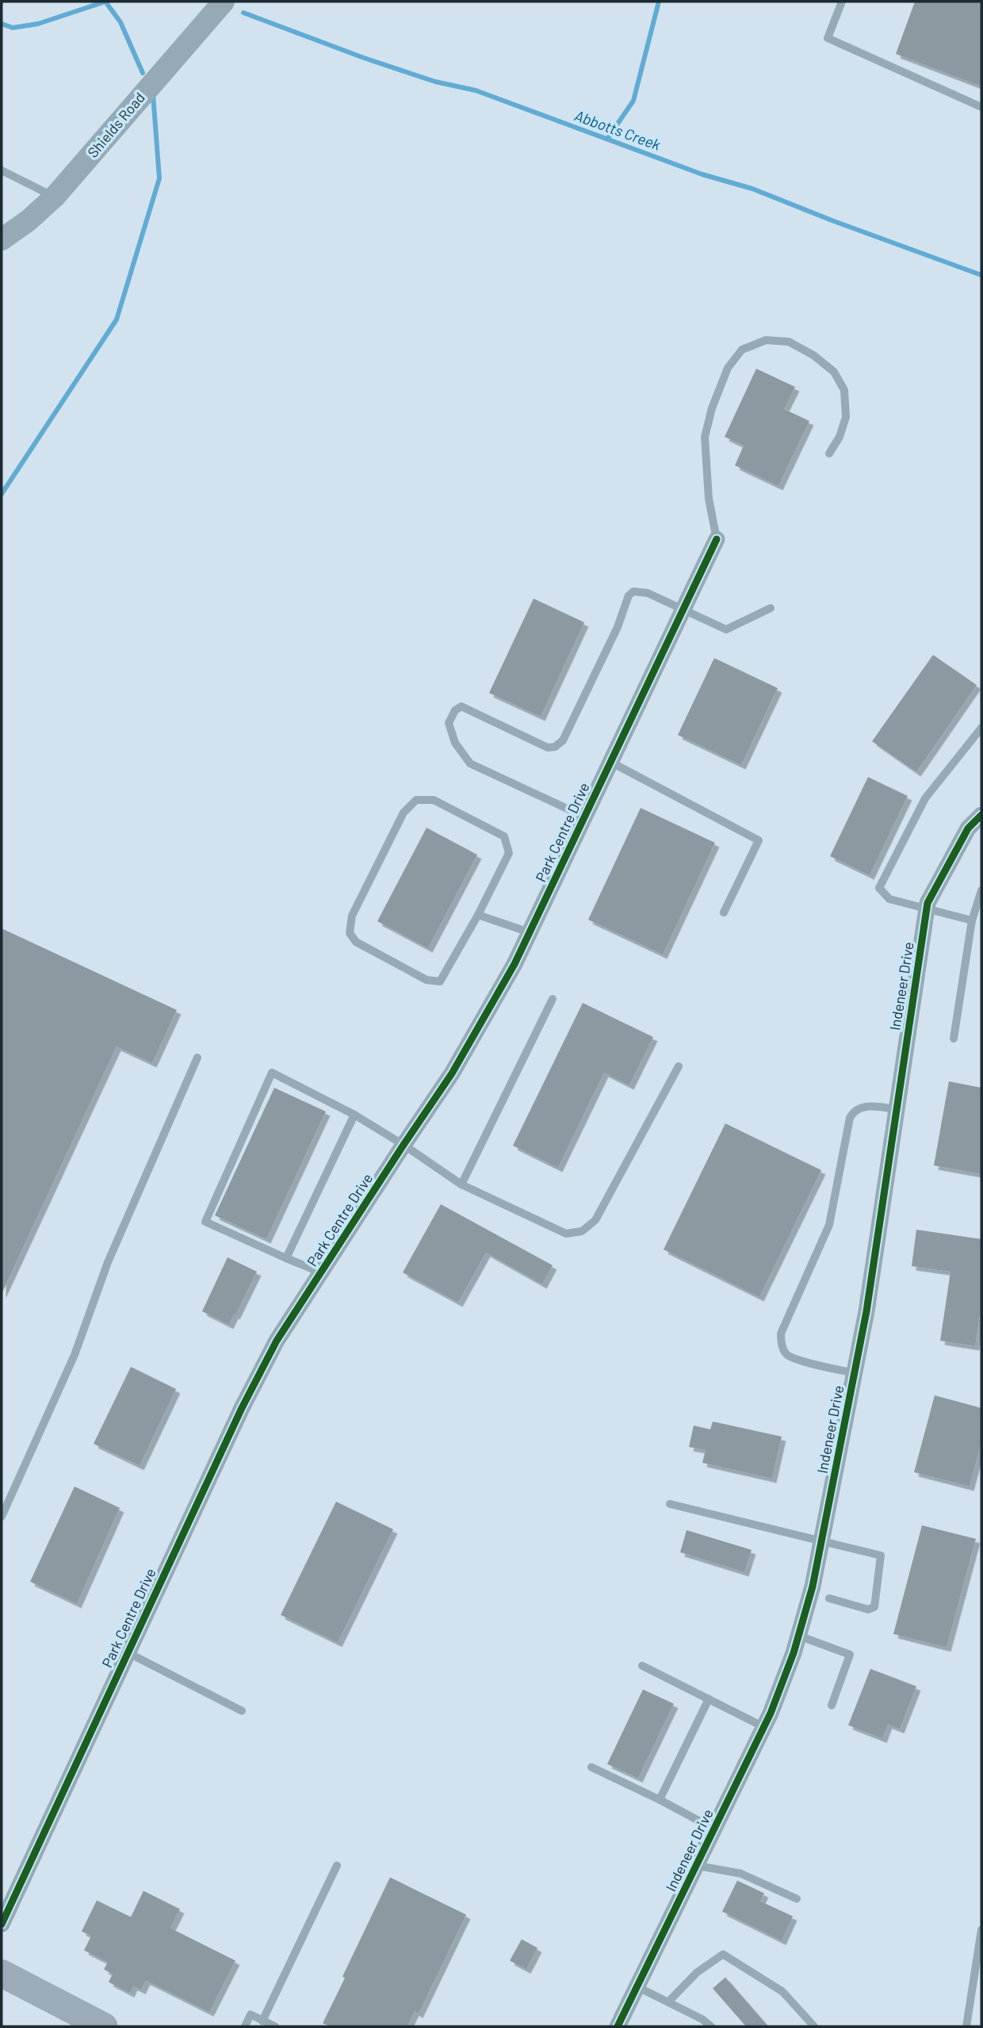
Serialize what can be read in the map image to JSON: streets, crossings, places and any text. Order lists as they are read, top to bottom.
{
  "streets": {
    "street": ["Shields Road", "Park Centre Drive", "Indeneer Drive"]
  },
  "water": ["Abbotts Creek"]
}
